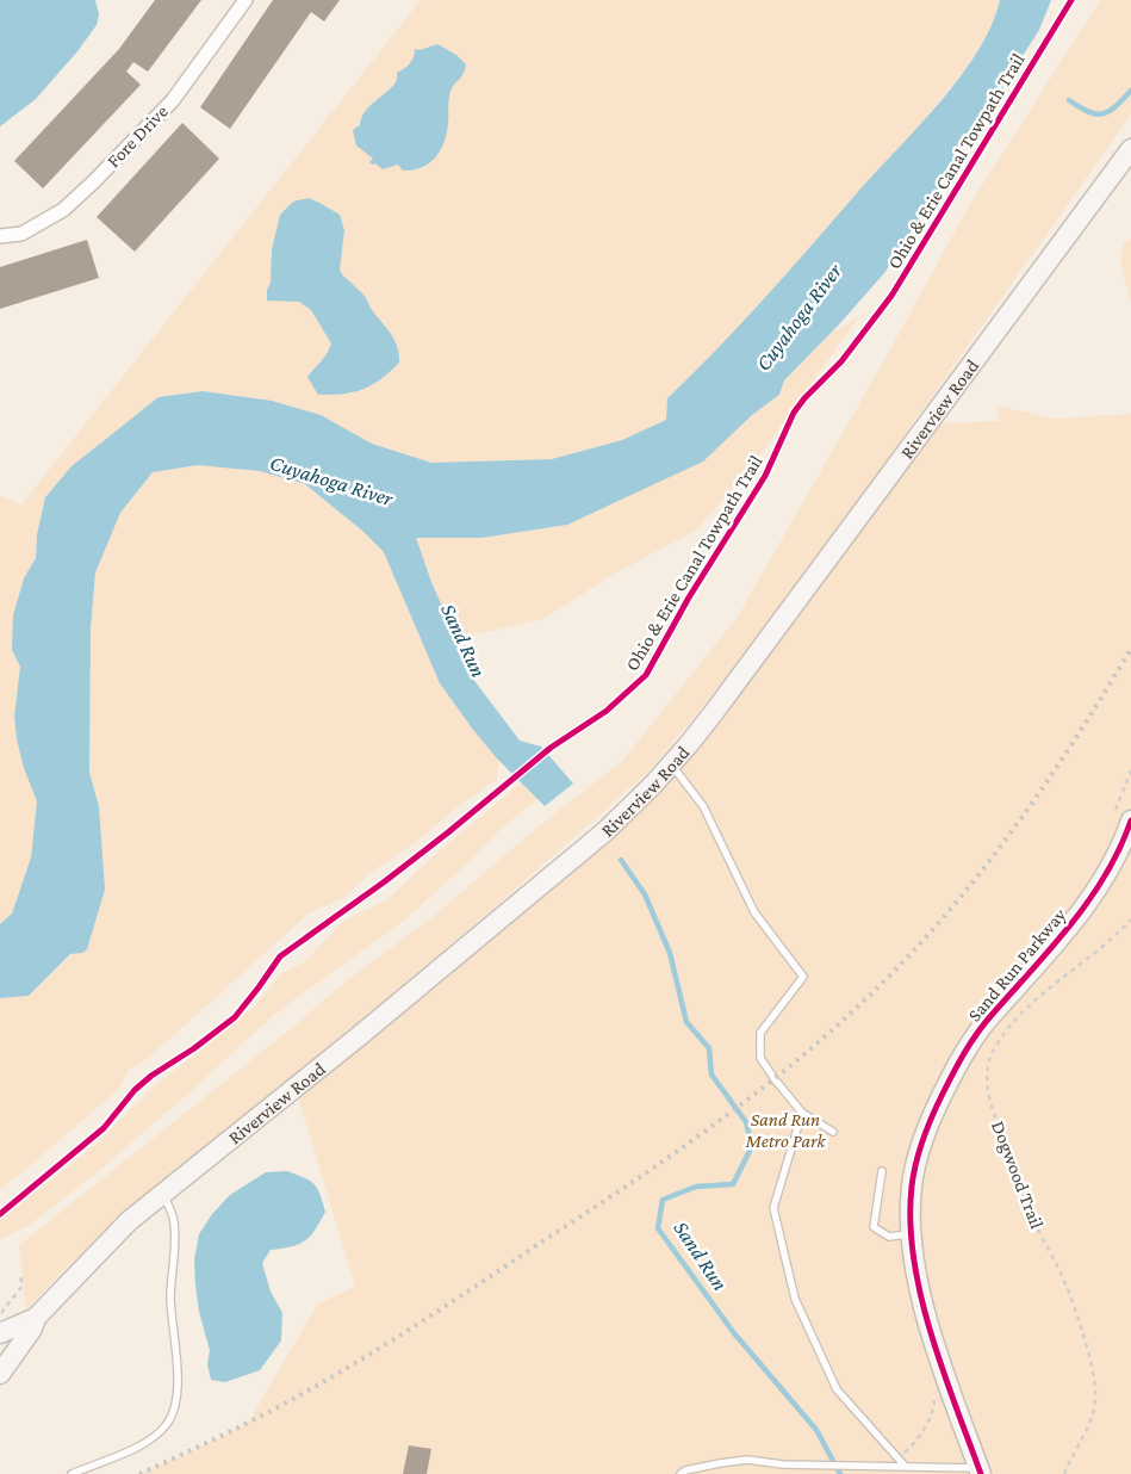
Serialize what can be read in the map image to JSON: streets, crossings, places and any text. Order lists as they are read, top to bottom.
{
  "streets": {
    "main road": ["Riverview Road", "Sand Run Parkway"],
    "street": ["Fore Drive"],
    "path": ["Dogwood Trail"],
    "cycle path": ["Ohio & Erie Canal Towpath Trail"]
  },
  "water": ["Cuyahoga River", "Sand Run"],
  "parks": ["Sand Run Metro Park"]
}
